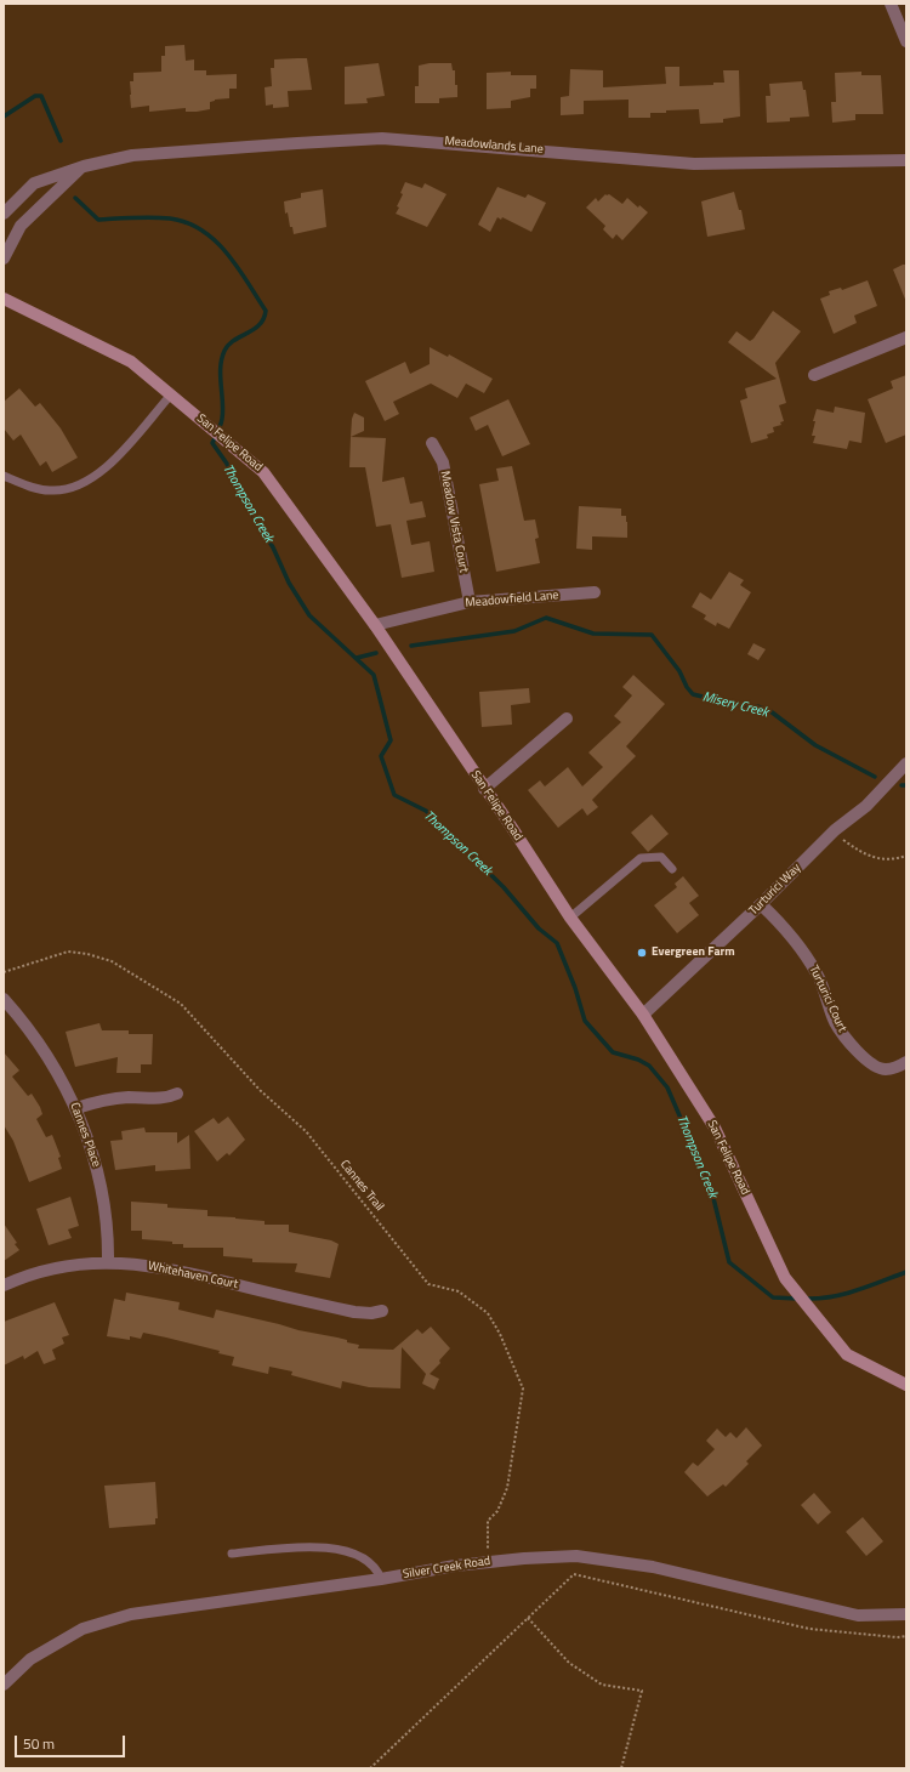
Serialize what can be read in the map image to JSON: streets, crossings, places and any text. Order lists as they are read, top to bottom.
{
  "streets": {
    "street": [
      "Meadowlands Lane",
      "San Felipe Road",
      "Meadow Vista Court",
      "Meadowfield Lane",
      "Turturici Way",
      "Turturici Court",
      "Cannes Place",
      "Whitehaven Court",
      "Silver Creek Road"
    ],
    "path": ["Cannes Trail"]
  },
  "crossings": [
    ["San Felipe Road", "Meadowfield Lane"],
    ["San Felipe Road", "Turturici Way"],
    ["Meadow Vista Court", "Meadowfield Lane"],
    ["Turturici Way", "Turturici Court"],
    ["Cannes Place", "Whitehaven Court"],
    ["Cannes Trail", "Silver Creek Road"]
  ],
  "water": ["Thompson Creek", "Misery Creek"],
  "places": ["Evergreen Farm"],
  "scale_bar": "50 m"
}
